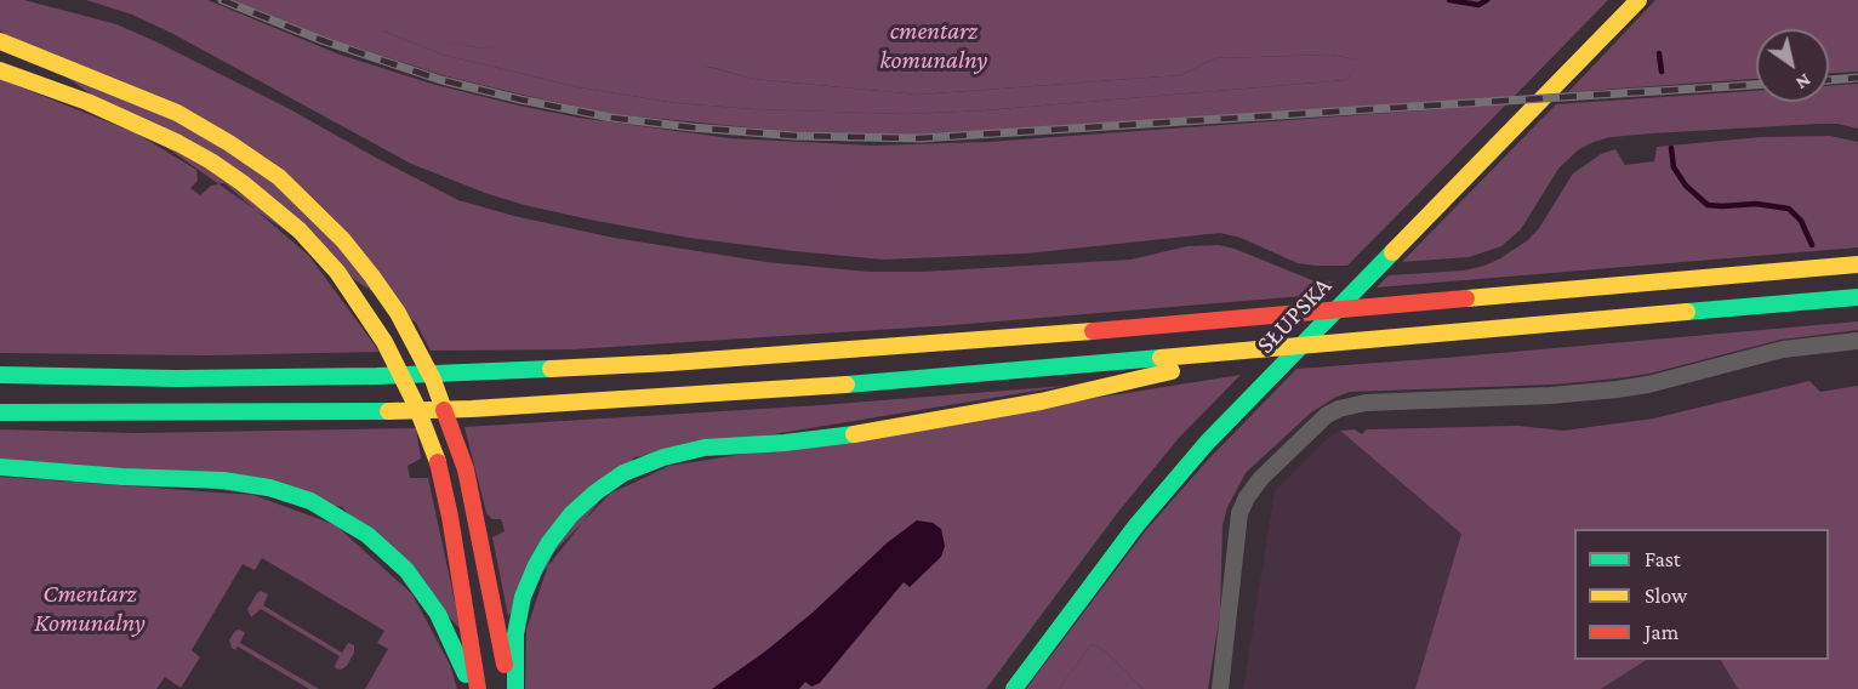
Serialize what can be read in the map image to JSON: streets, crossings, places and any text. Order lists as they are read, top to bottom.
{
  "streets": {
    "main road": ["SŁUPSKA"]
  },
  "parks": ["cmentarz komunalny", "Cmentarz Komunalny"],
  "legend": ["Fast", "Slow", "Jam"],
  "north": "bottom right"
}
